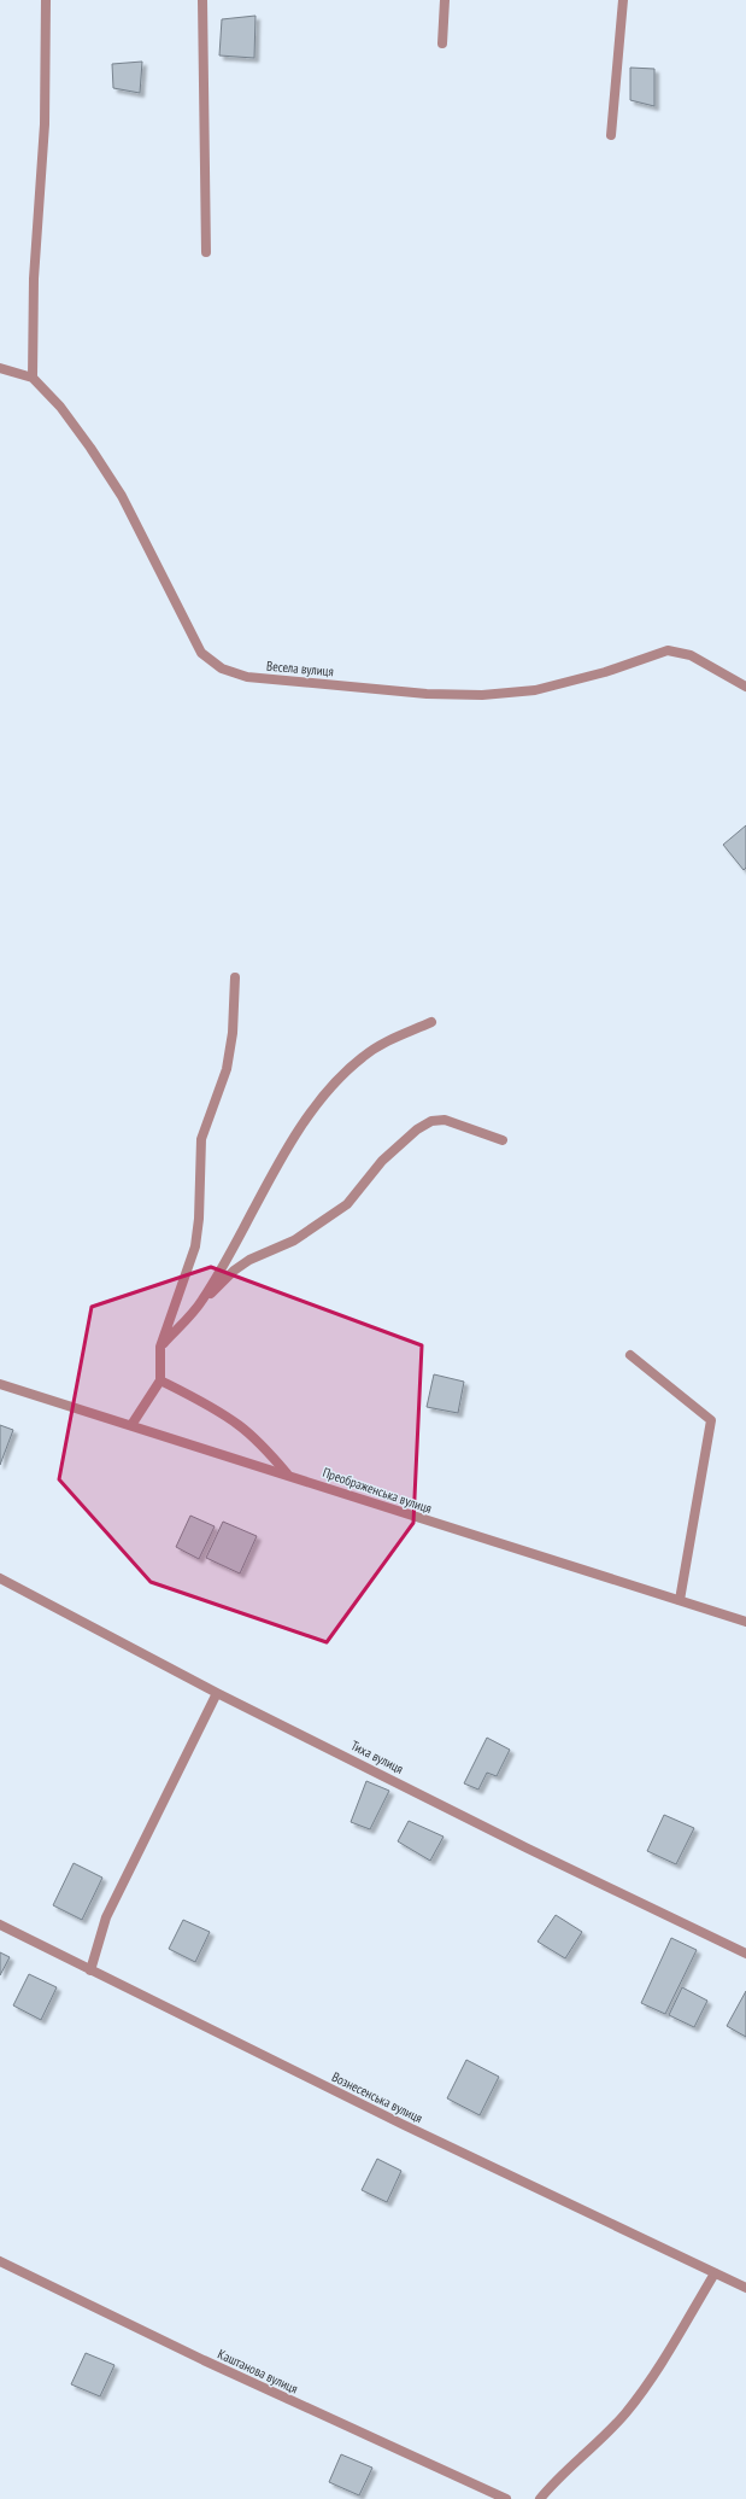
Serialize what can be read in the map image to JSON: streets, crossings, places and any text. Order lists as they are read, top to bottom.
{
  "streets": {
    "street": [
      "Весела вулиця",
      "Преображенська вулиця",
      "Тиха вулиця",
      "Вознесенська вулиця",
      "Каштанова вулиця"
    ]
  }
}
